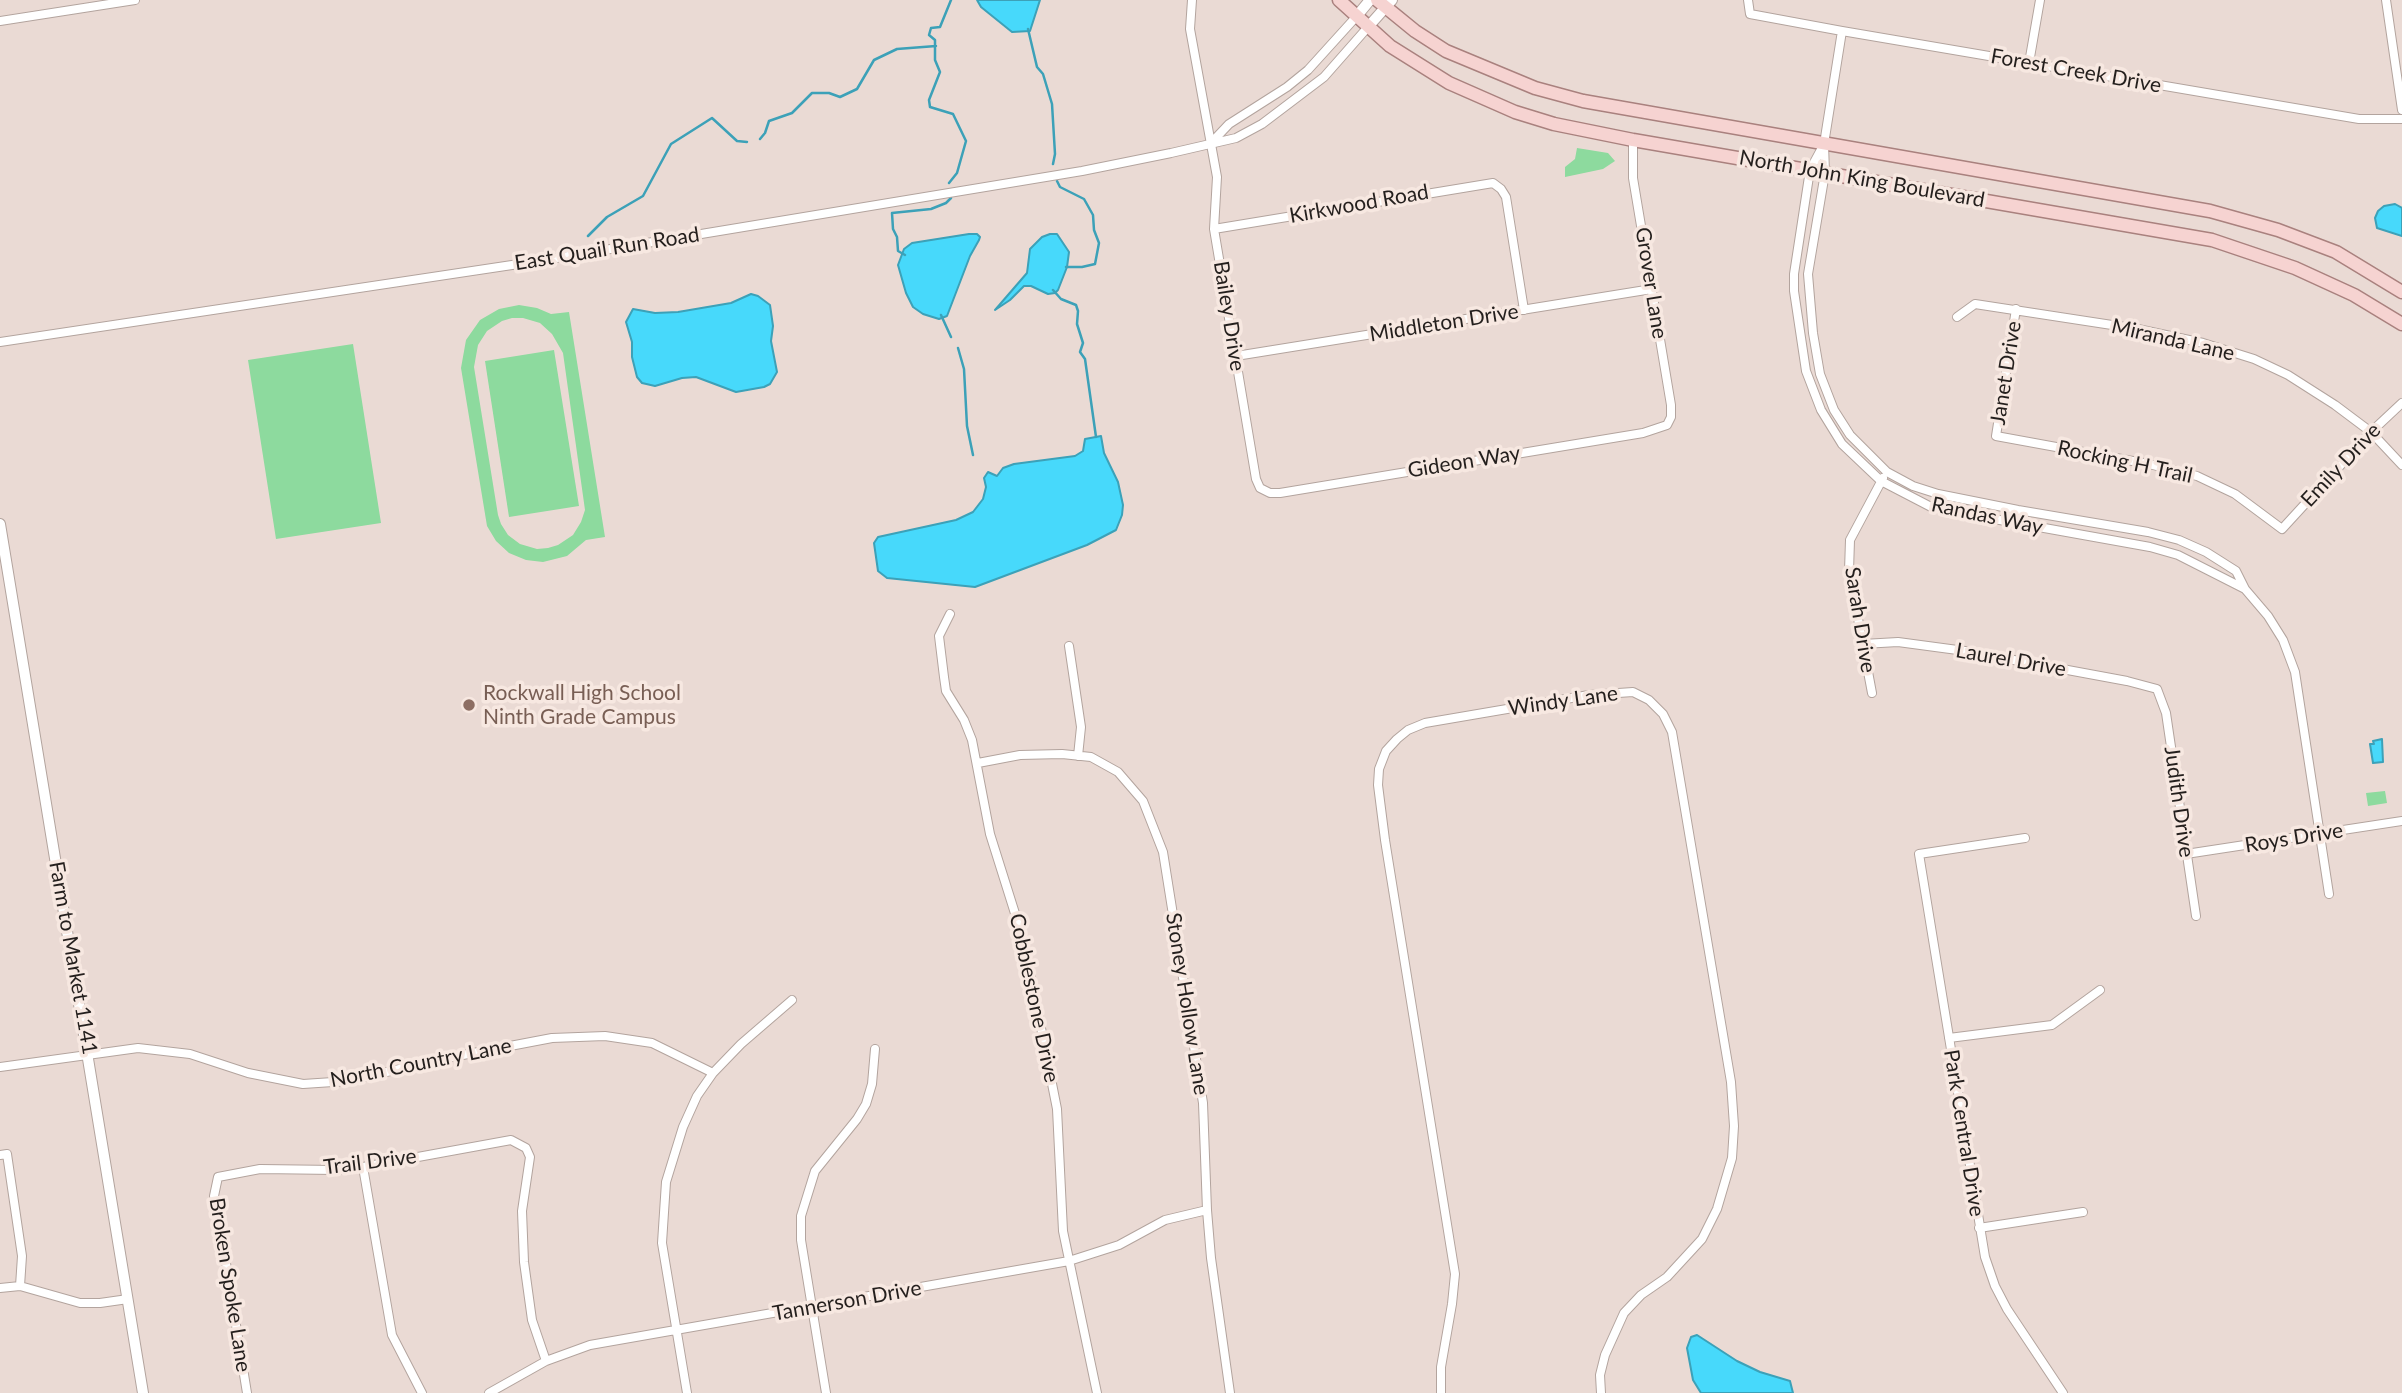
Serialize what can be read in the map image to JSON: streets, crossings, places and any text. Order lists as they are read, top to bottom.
{
  "streets": {
    "main road": ["North John King Boulevard"],
    "street": [
      "Forest Creek Drive",
      "Kirkwood Road",
      "East Quail Run Road",
      "Grover Lane",
      "Bailey Drive",
      "Middleton Drive",
      "Miranda Lane",
      "Janet Drive",
      "Gideon Way",
      "Rocking H Trail",
      "Emily Drive",
      "Randas Way",
      "Sarah Drive",
      "Laurel Drive",
      "Windy Lane",
      "Judith Drive",
      "Roys Drive",
      "Farm to Market 1141",
      "Cobblestone Drive",
      "Stoney Hollow Lane",
      "North Country Lane",
      "Park Central Drive",
      "Trail Drive",
      "Broken Spoke Lane",
      "Tannerson Drive"
    ]
  },
  "crossings": [
    ["Forest Creek Drive", "Randas Way"],
    ["North John King Boulevard", "East Quail Run Road"],
    ["North John King Boulevard", "Grover Lane"],
    ["North John King Boulevard", "Randas Way"],
    ["Kirkwood Road", "Bailey Drive"],
    ["Kirkwood Road", "Middleton Drive"],
    ["East Quail Run Road", "Bailey Drive"],
    ["Grover Lane", "Middleton Drive"],
    ["Grover Lane", "Gideon Way"],
    ["Bailey Drive", "Middleton Drive"],
    ["Bailey Drive", "Gideon Way"],
    ["Miranda Lane", "Janet Drive"],
    ["Miranda Lane", "Emily Drive"],
    ["Janet Drive", "Rocking H Trail"],
    ["Rocking H Trail", "Emily Drive"],
    ["Randas Way", "Sarah Drive"],
    ["Randas Way", "Roys Drive"],
    ["Sarah Drive", "Laurel Drive"],
    ["Laurel Drive", "Judith Drive"],
    ["Judith Drive", "Roys Drive"],
    ["Farm to Market 1141", "North Country Lane"],
    ["Cobblestone Drive", "Stoney Hollow Lane"],
    ["Cobblestone Drive", "Tannerson Drive"],
    ["Stoney Hollow Lane", "Tannerson Drive"],
    ["Trail Drive", "Broken Spoke Lane"],
    ["Trail Drive", "Tannerson Drive"]
  ],
  "places": ["Rockwall High School Ninth Grade Campus"]
}
